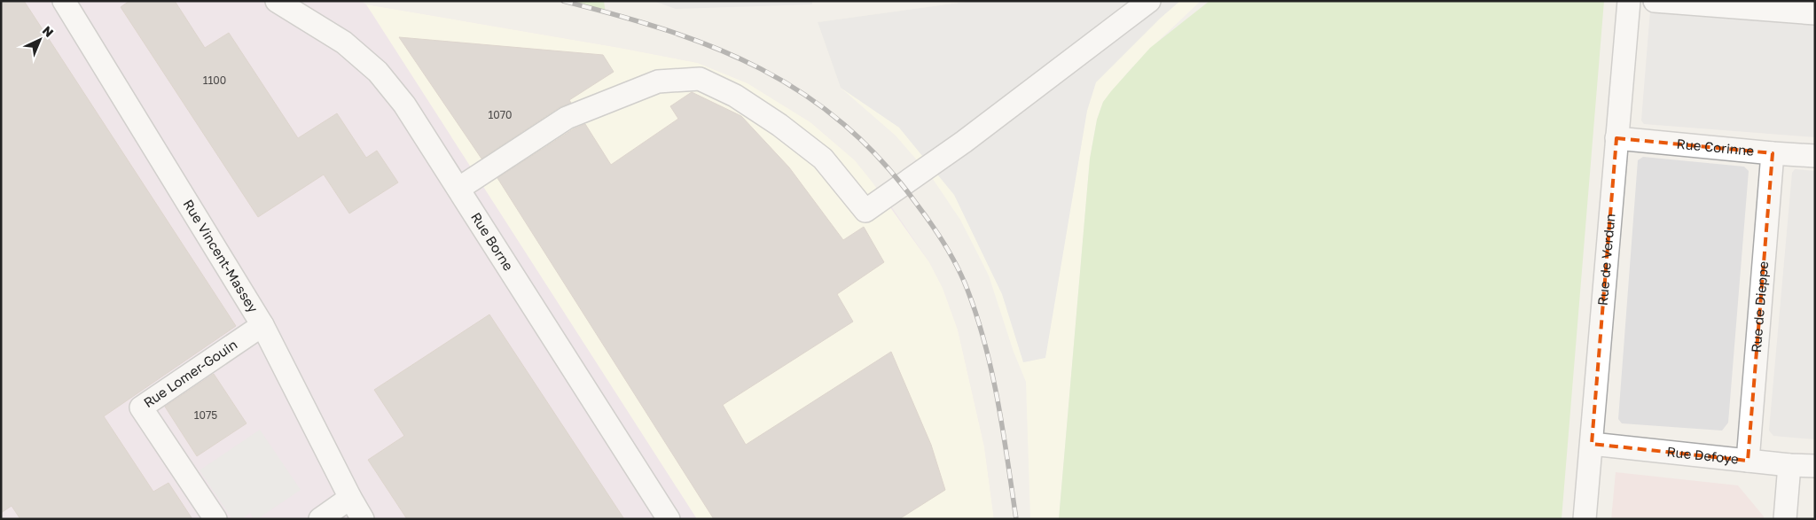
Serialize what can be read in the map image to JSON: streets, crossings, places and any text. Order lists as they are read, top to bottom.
{
  "streets": {
    "street": [
      "Rue Corinne",
      "Rue Borne",
      "Rue Vincent-Massey",
      "Rue de Verdun",
      "Rue de Dieppe",
      "Rue Lomer-Gouin",
      "Rue Defoye"
    ]
  },
  "crossings": [
    ["Rue Corinne", "Rue de Verdun"],
    ["Rue Corinne", "Rue de Dieppe"],
    ["Rue Vincent-Massey", "Rue Lomer-Gouin"],
    ["Rue de Verdun", "Rue Defoye"],
    ["Rue de Dieppe", "Rue Defoye"]
  ],
  "house_numbers": ["1100", "1070", "1075"],
  "north": "top right"
}
